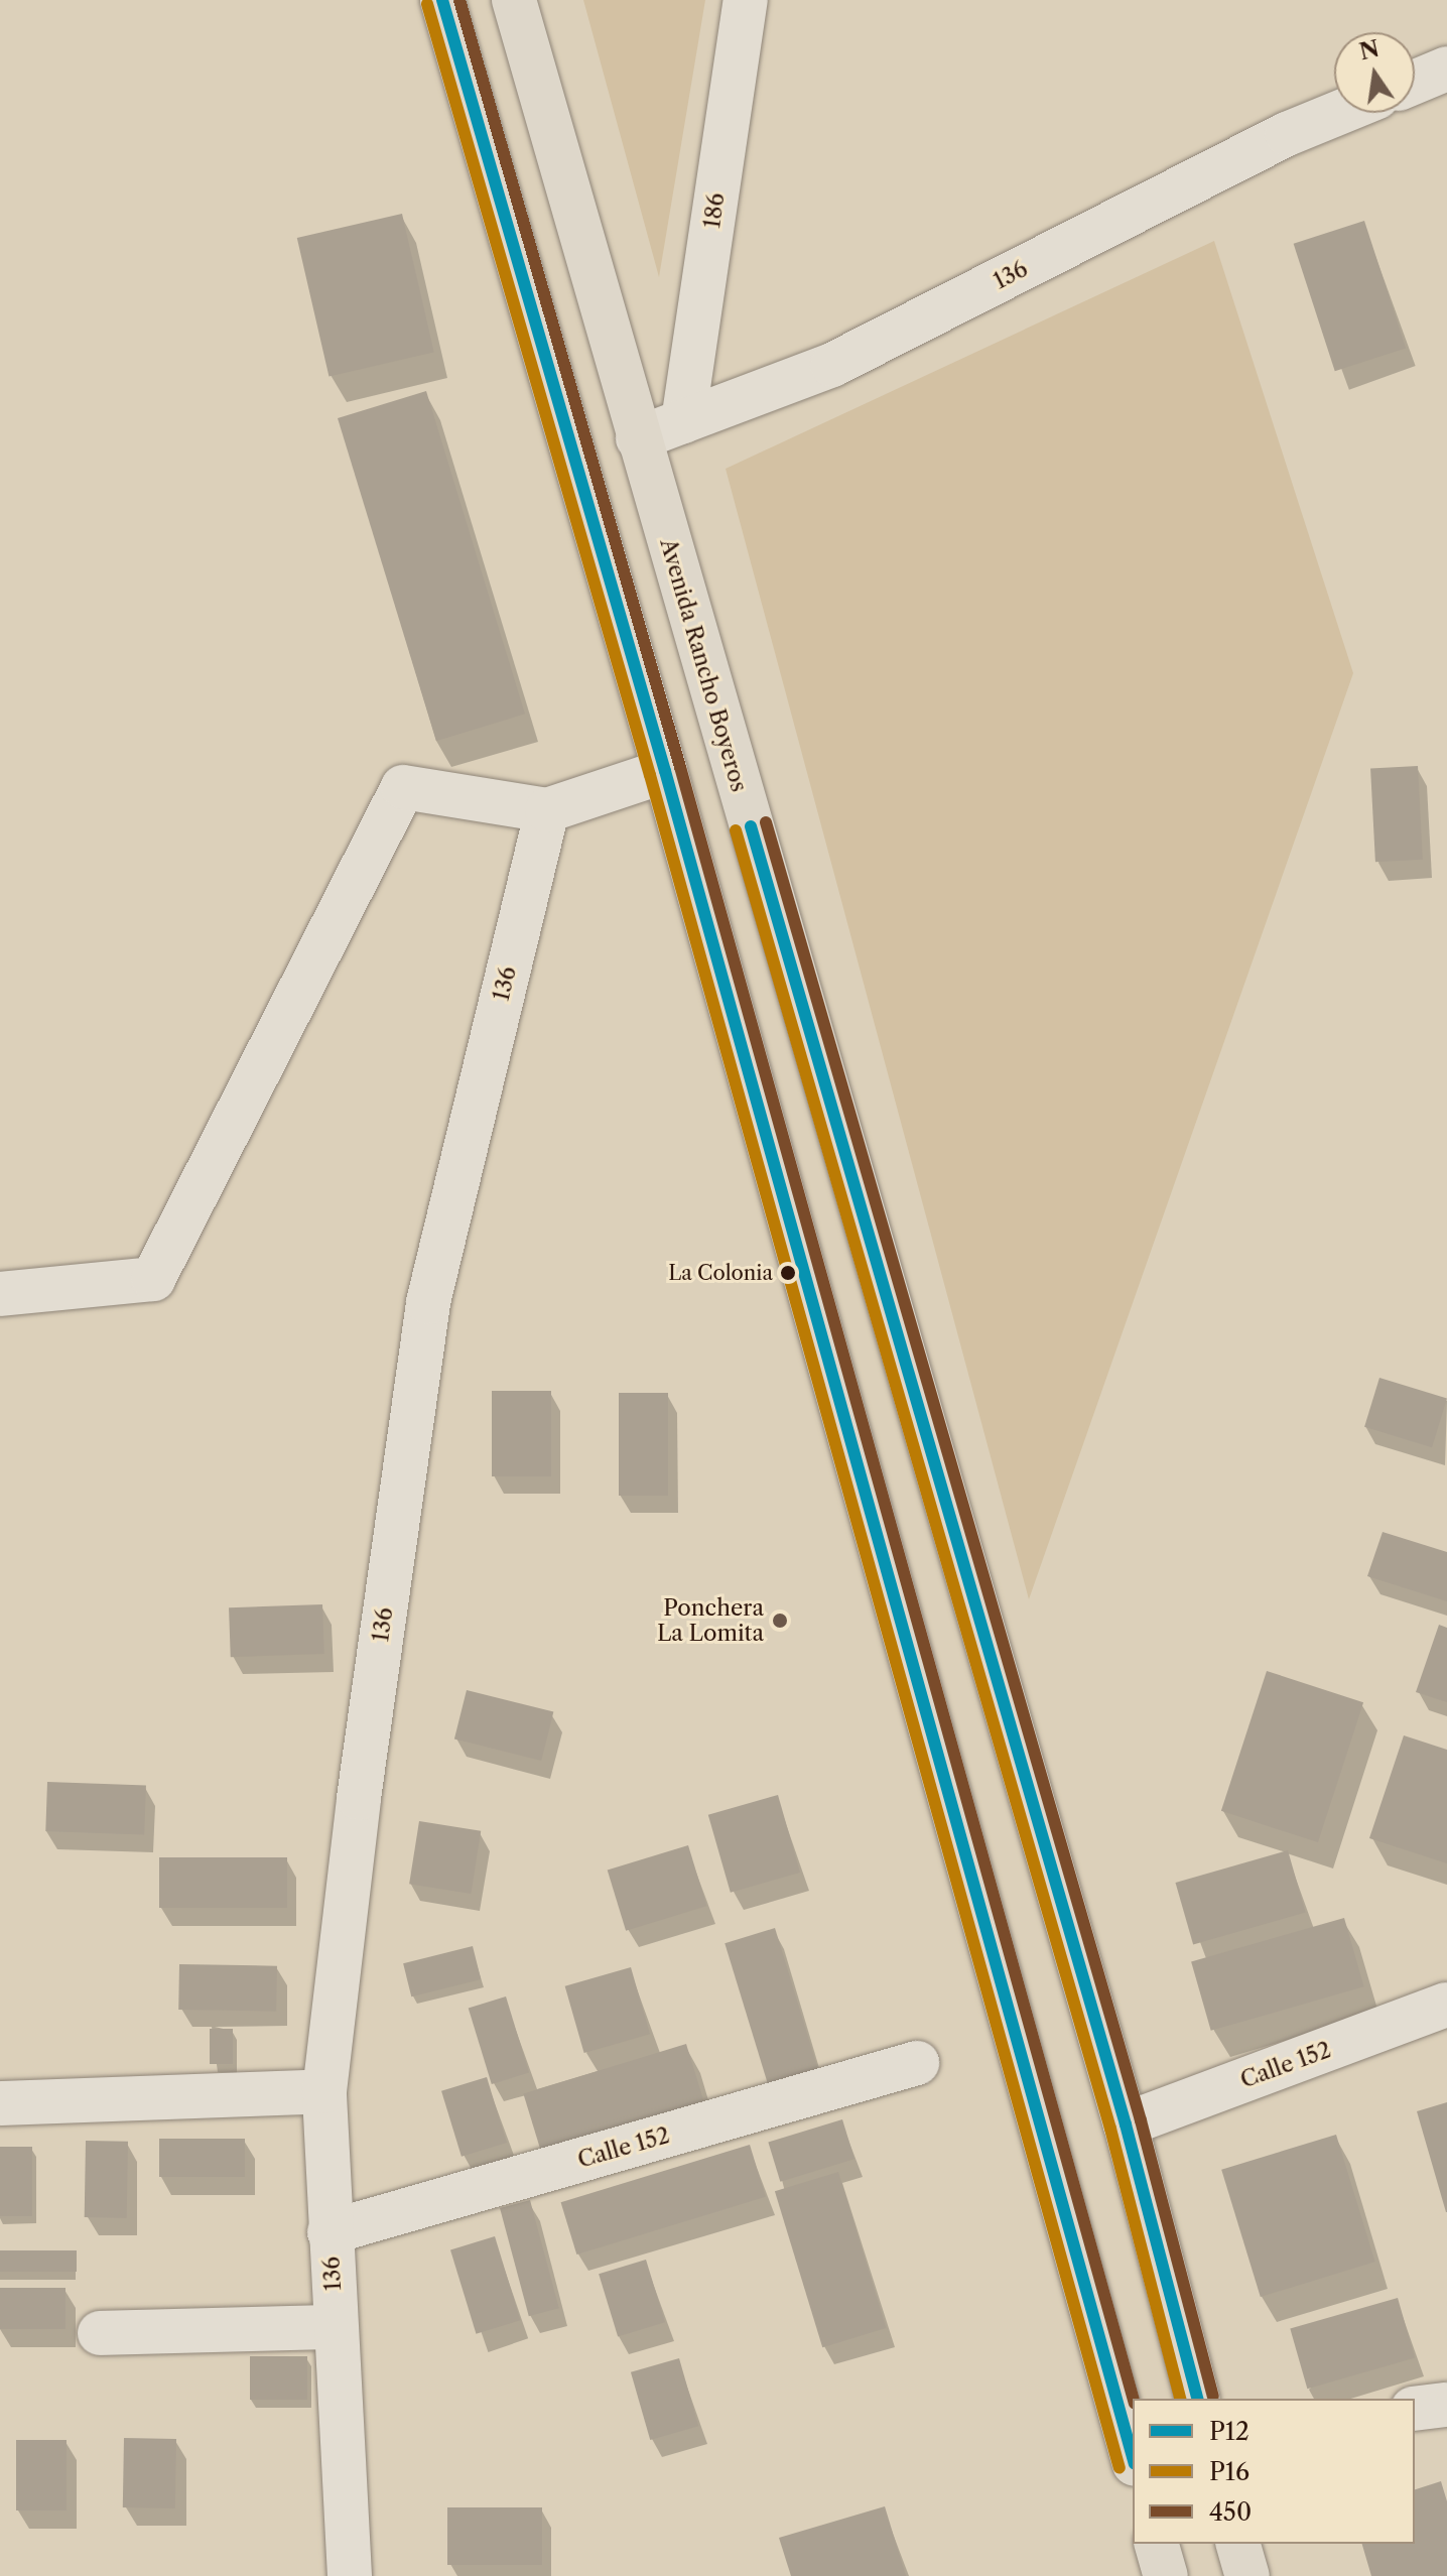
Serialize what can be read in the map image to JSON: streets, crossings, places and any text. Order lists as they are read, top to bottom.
{
  "streets": {
    "highway": ["Avenida Rancho Boyeros"],
    "street": ["186", "136", "Calle 152"]
  },
  "crossings": [
    ["186", "136"],
    ["136", "Avenida Rancho Boyeros"],
    ["136", "Calle 152"],
    ["Avenida Rancho Boyeros", "Calle 152"]
  ],
  "places": ["La Colonia", "Ponchera La Lomita"],
  "lines": ["transit line P12", "transit line 450", "transit line P16"],
  "legend": ["P12", "P16", "450"],
  "north": "top"
}
